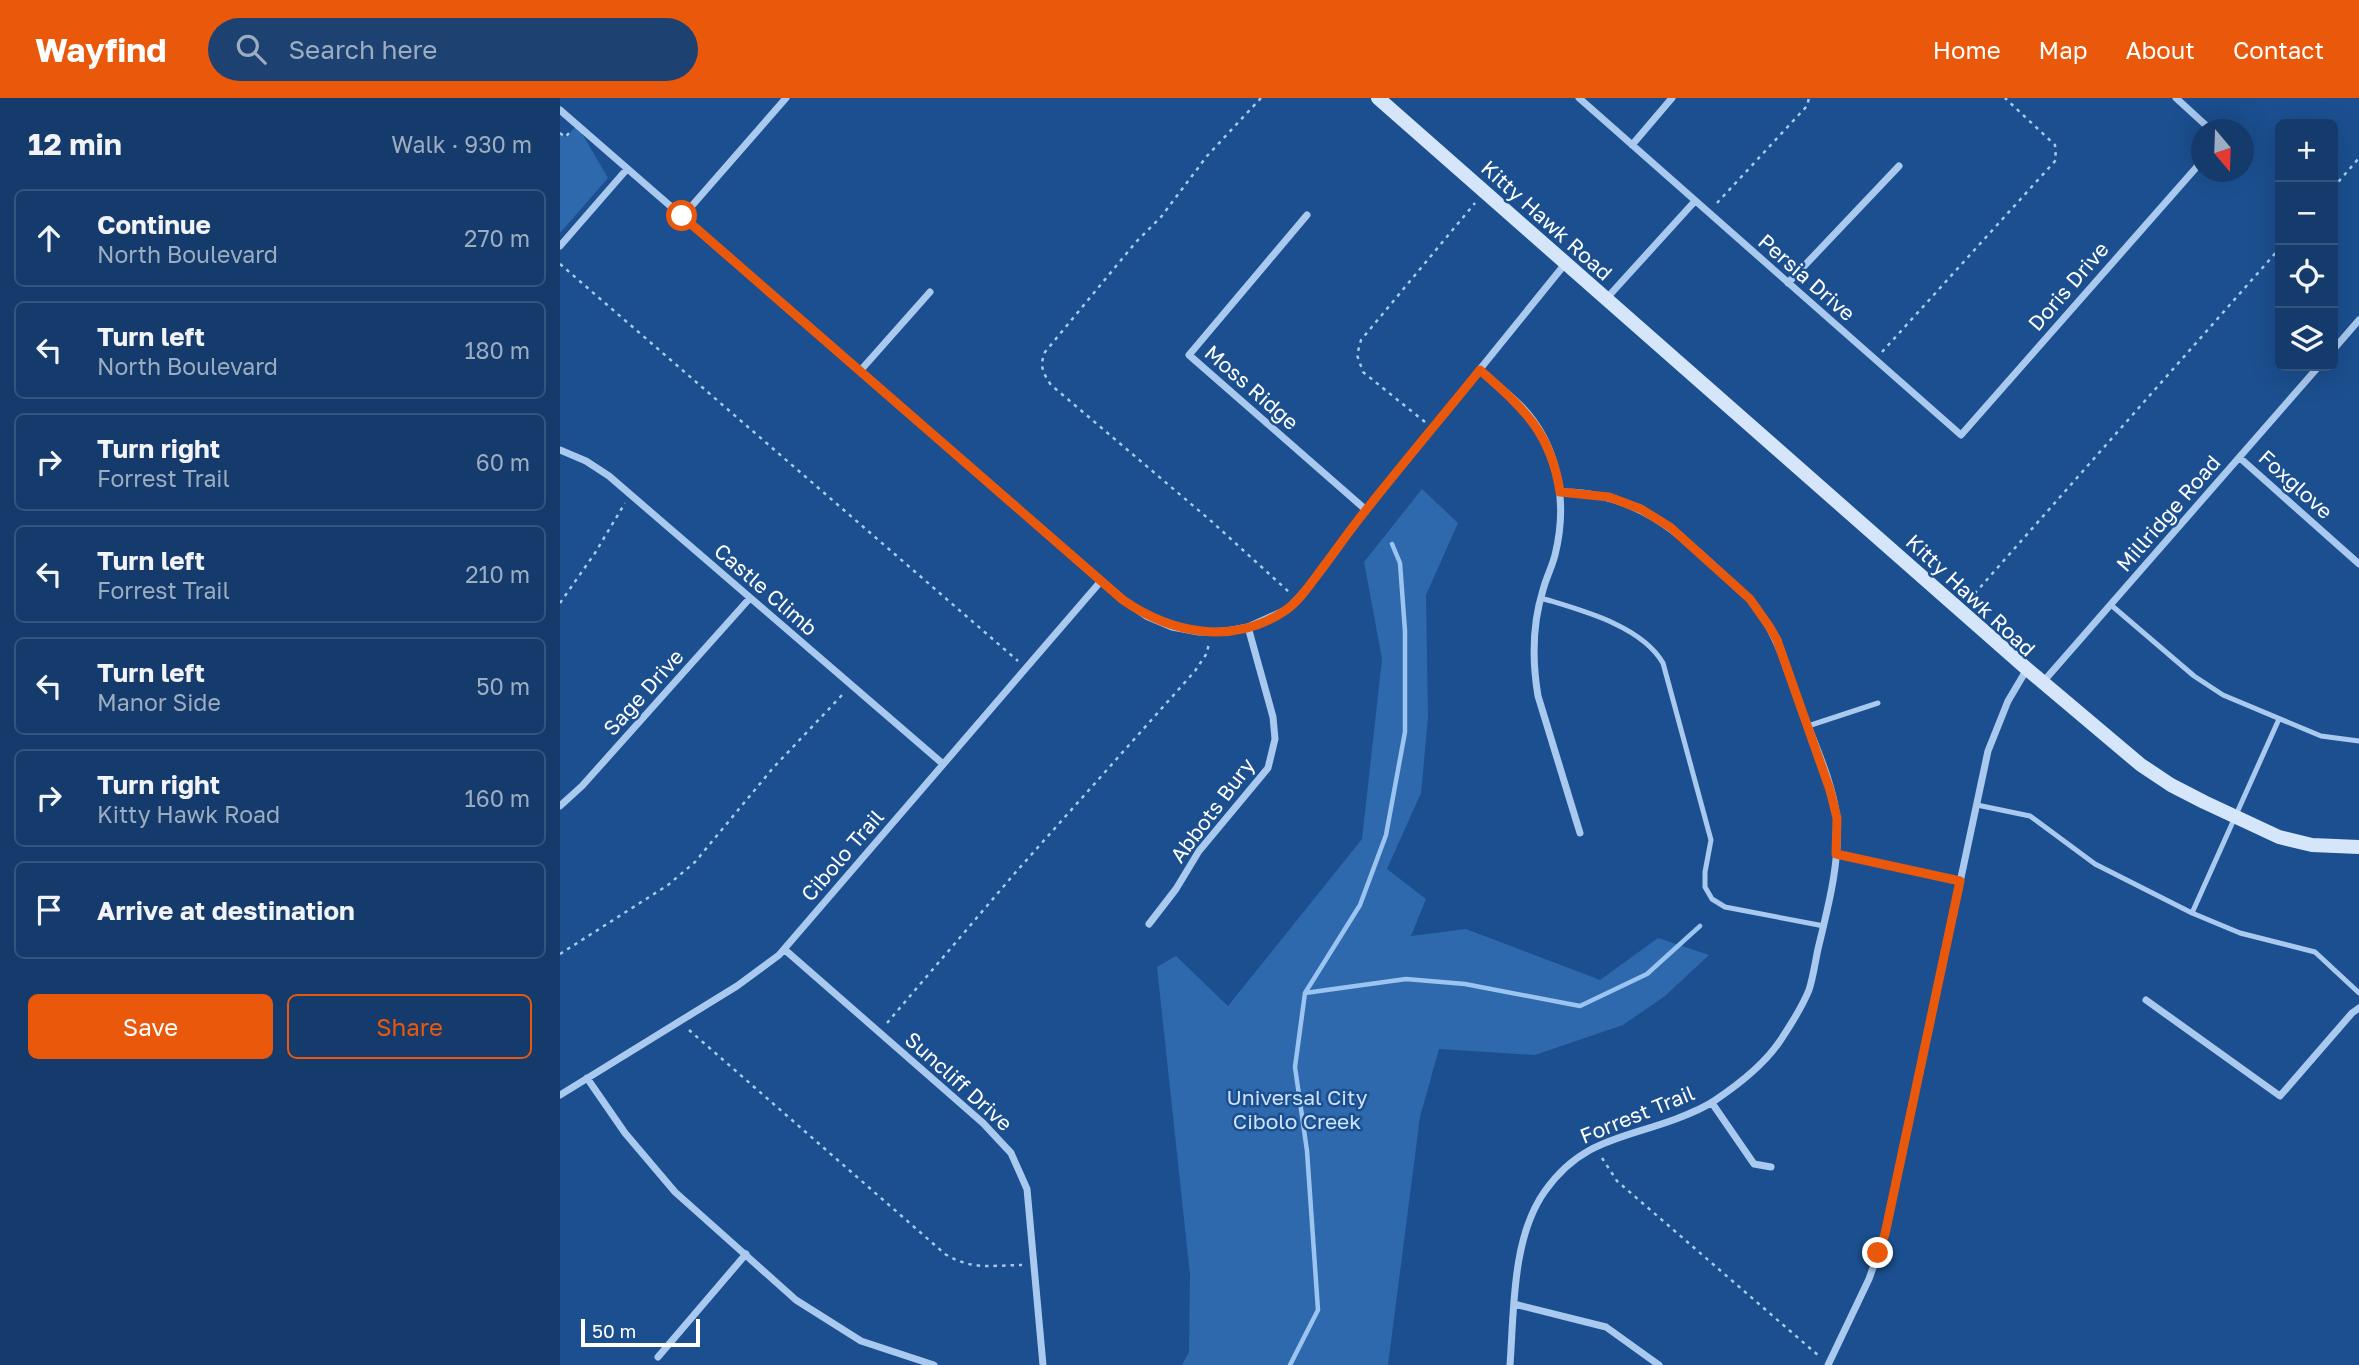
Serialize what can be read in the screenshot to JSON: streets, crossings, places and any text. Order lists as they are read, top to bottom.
{
  "streets": {
    "street": [
      "Kitty Hawk Road",
      "Persia Drive",
      "Doris Drive",
      "Moss Ridge",
      "Foxglove",
      "Millridge Road",
      "Castle Climb",
      "Sage Drive",
      "Abbots Bury",
      "Cibolo Trail",
      "Suncliff Drive",
      "Forrest Trail"
    ]
  },
  "crossings": [
    ["Persia Drive", "Doris Drive"],
    ["Foxglove", "Millridge Road"],
    ["Castle Climb", "Sage Drive"],
    ["Castle Climb", "Cibolo Trail"],
    ["Cibolo Trail", "Suncliff Drive"]
  ],
  "parks": ["Universal City Cibolo Creek"],
  "scale_bar": "50 m",
  "north": "bottom",
  "page": {
    "header": "Wayfind",
    "search": "Search here",
    "nav": [
      "Home",
      "Map",
      "About",
      "Contact"
    ],
    "heading": ["12 min", "Walk · 930 m"],
    "map_buttons": ["+", "−"],
    "list": [
      ["Continue", "North Boulevard", "270 m"],
      ["Turn left", "North Boulevard", "180 m"],
      ["Turn right", "Forrest Trail", "60 m"],
      ["Turn left", "Forrest Trail", "210 m"],
      ["Turn left", "Manor Side", "50 m"],
      ["Turn right", "Kitty Hawk Road", "160 m"],
      "Arrive at destination"
    ],
    "buttons": ["Save", "Share"],
    "scale": "50 m"
  }
}
